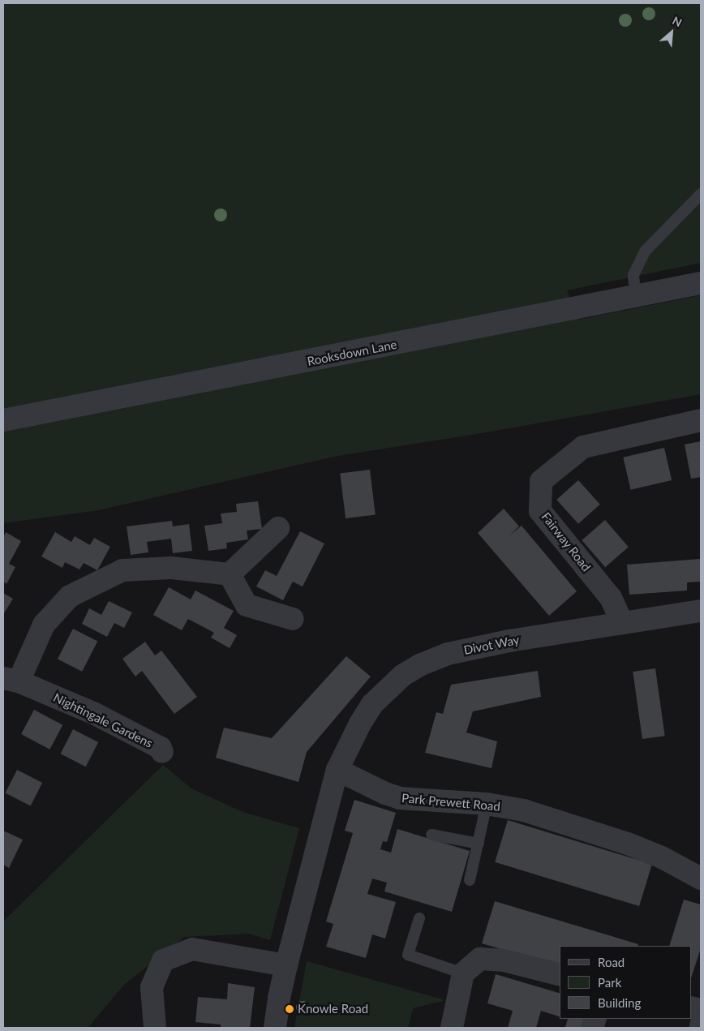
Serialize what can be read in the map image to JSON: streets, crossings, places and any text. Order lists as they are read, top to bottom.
{
  "streets": {
    "street": [
      "Rooksdown Lane",
      "Fairway Road",
      "Divot Way",
      "Nightingale Gardens",
      "Park Prewett Road"
    ]
  },
  "crossings": [
    ["Fairway Road", "Divot Way"],
    ["Divot Way", "Park Prewett Road"]
  ],
  "places": ["Knowle Road"],
  "legend": ["Road", "Park", "Building"],
  "north": "top right"
}
